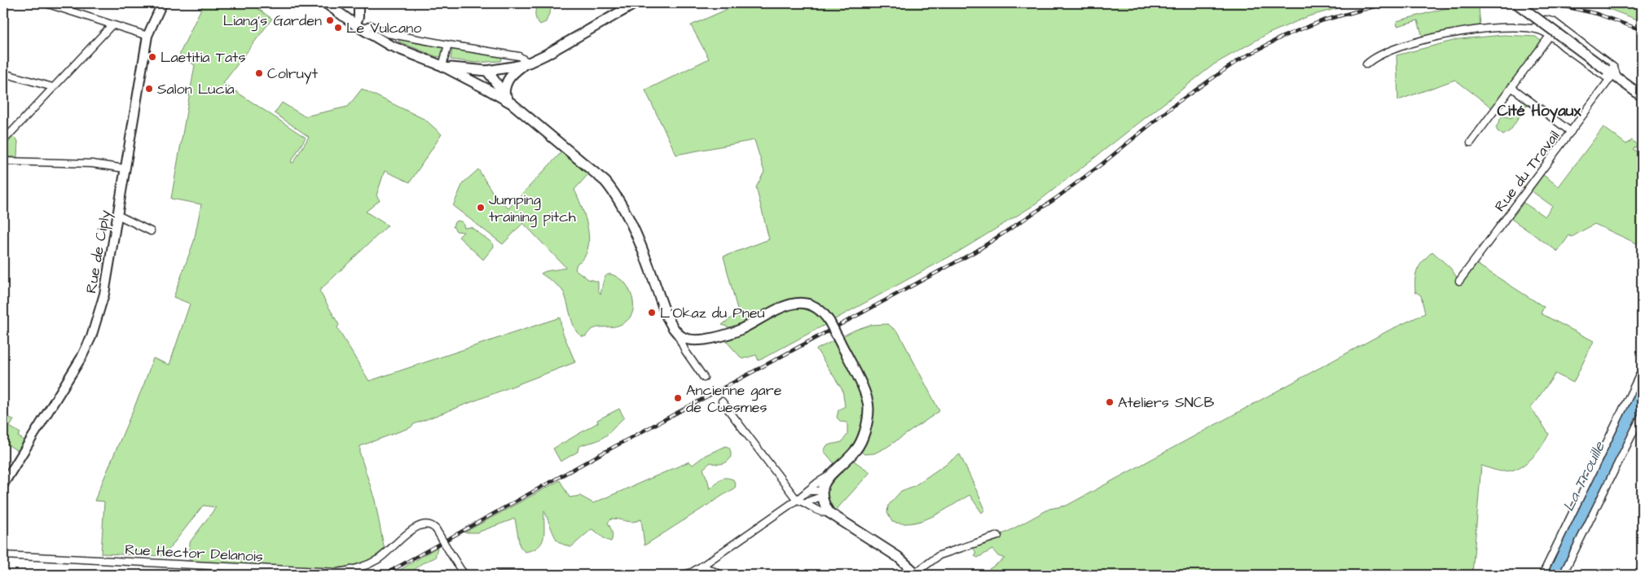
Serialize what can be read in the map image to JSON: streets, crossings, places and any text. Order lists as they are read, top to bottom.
{
  "streets": {
    "street": ["Rue du Travail", "Rue de Ciply", "Rue Hector Delanois"]
  },
  "districts": ["Cité Hoyaux"],
  "water": ["La Trouille"],
  "places": [
    "Liang's Garden",
    "Le Vulcano",
    "Laetitia Tats",
    "Colruyt",
    "Salon Lucia",
    "Jumping training pitch",
    "L'Okaz du Pneu",
    "Ancienne gare de Cuesmes",
    "Ateliers SNCB"
  ]
}
